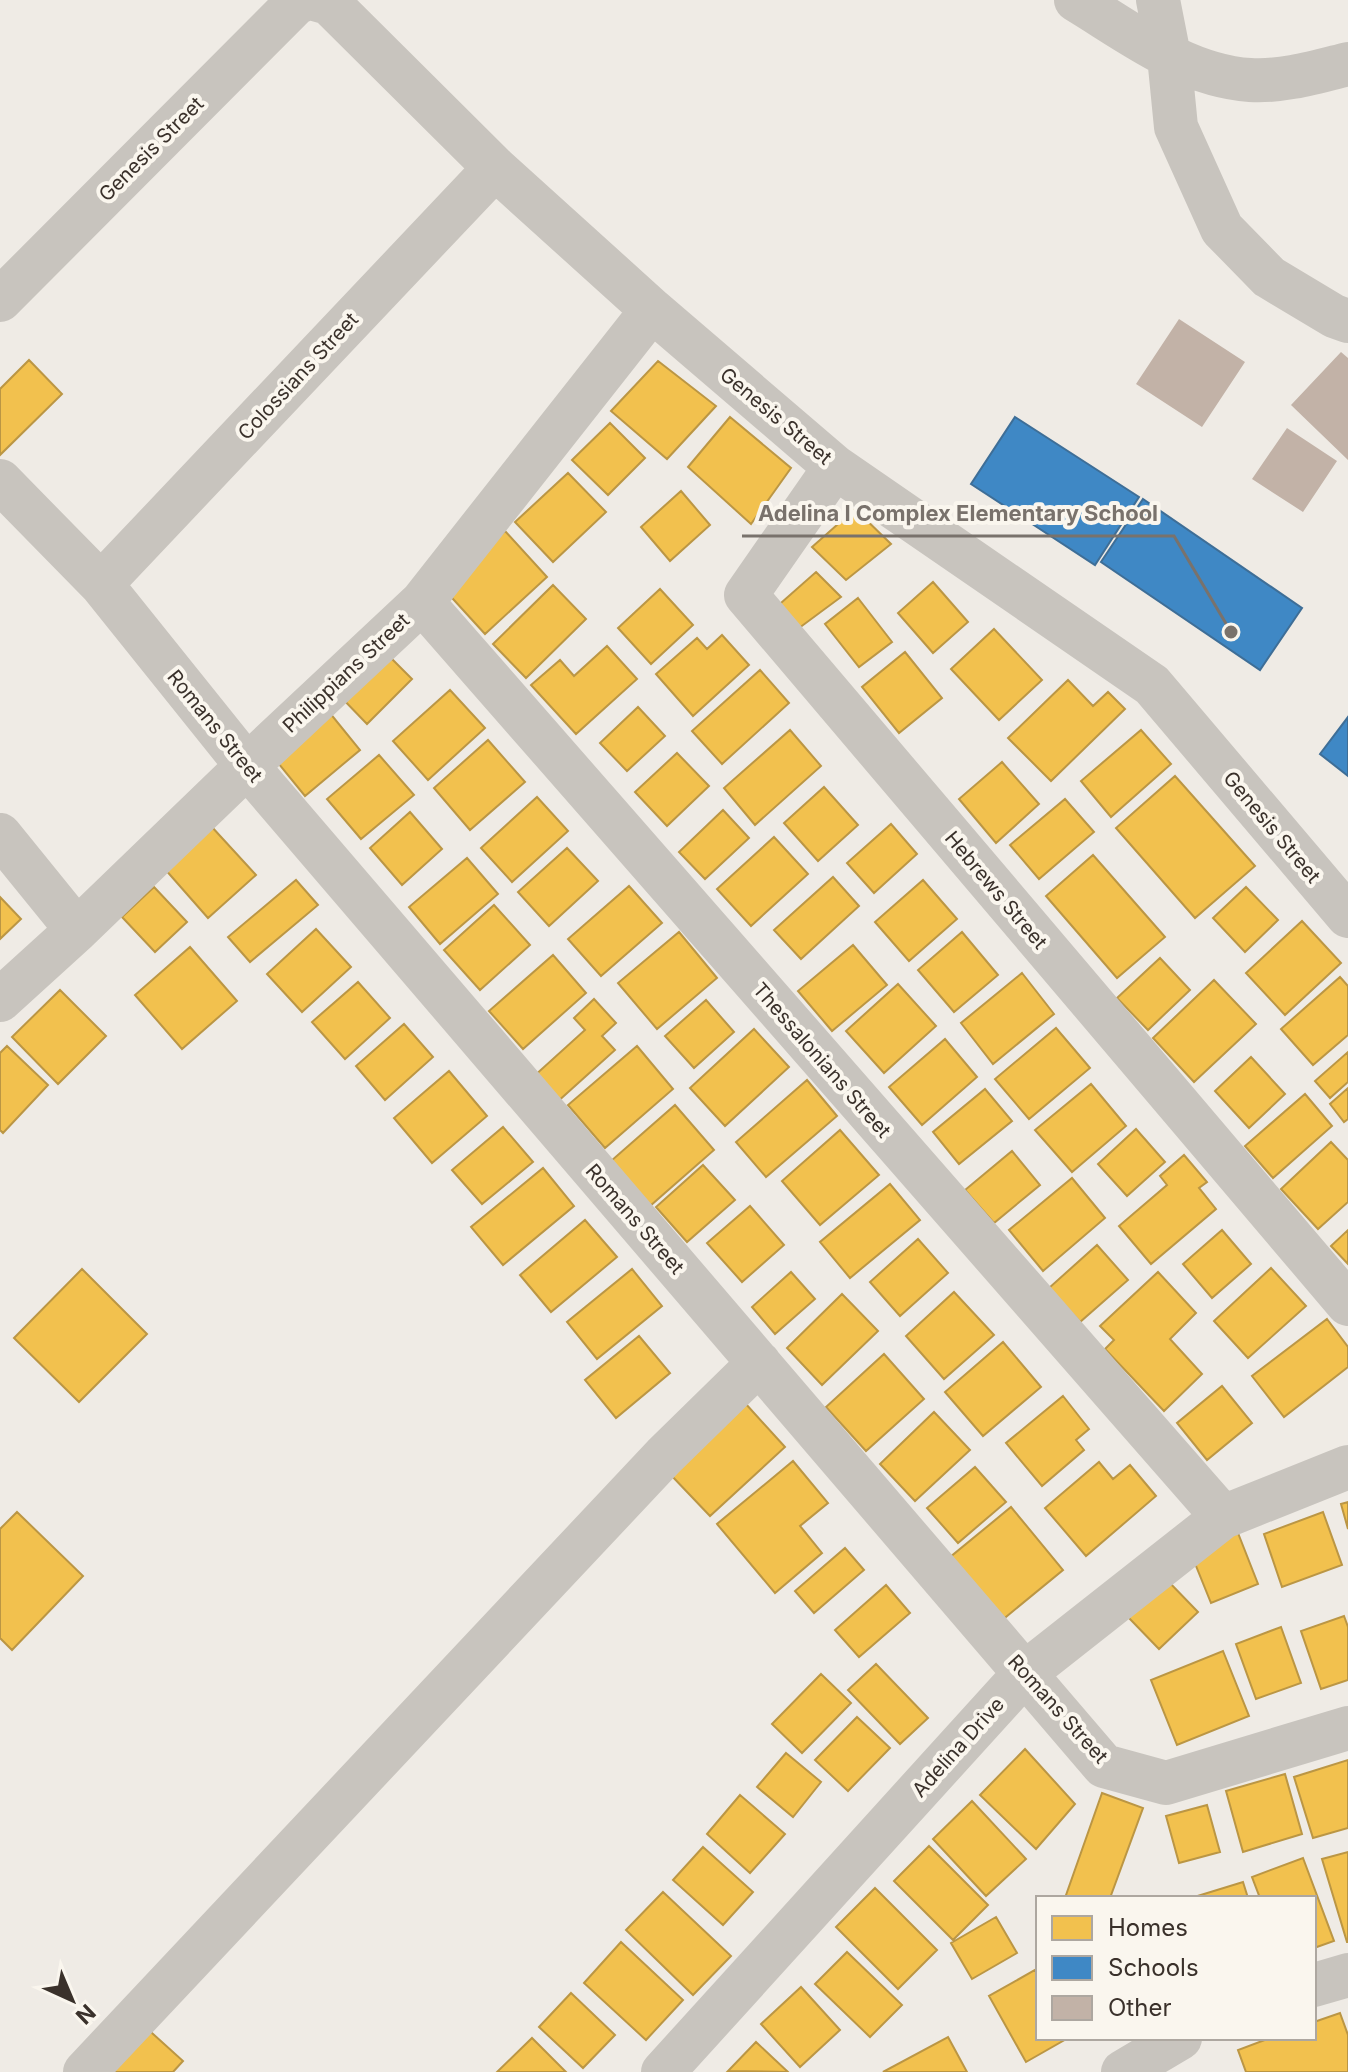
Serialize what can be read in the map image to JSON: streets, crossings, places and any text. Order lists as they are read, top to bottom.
{
  "streets": {
    "street": [
      "Genesis Street",
      "Colossians Street",
      "Philippians Street",
      "Romans Street",
      "Hebrews Street",
      "Thessalonians Street",
      "Adelina Drive"
    ]
  },
  "crossings": [
    ["Genesis Street", "Colossians Street"],
    ["Genesis Street", "Philippians Street"],
    ["Genesis Street", "Hebrews Street"],
    ["Colossians Street", "Romans Street"],
    ["Philippians Street", "Romans Street"],
    ["Philippians Street", "Thessalonians Street"],
    ["Romans Street", "Adelina Drive"],
    ["Thessalonians Street", "Adelina Drive"]
  ],
  "places": ["Adelina I Complex Elementary School"],
  "legend": ["Homes", "Schools", "Other"],
  "north": "bottom right"
}
